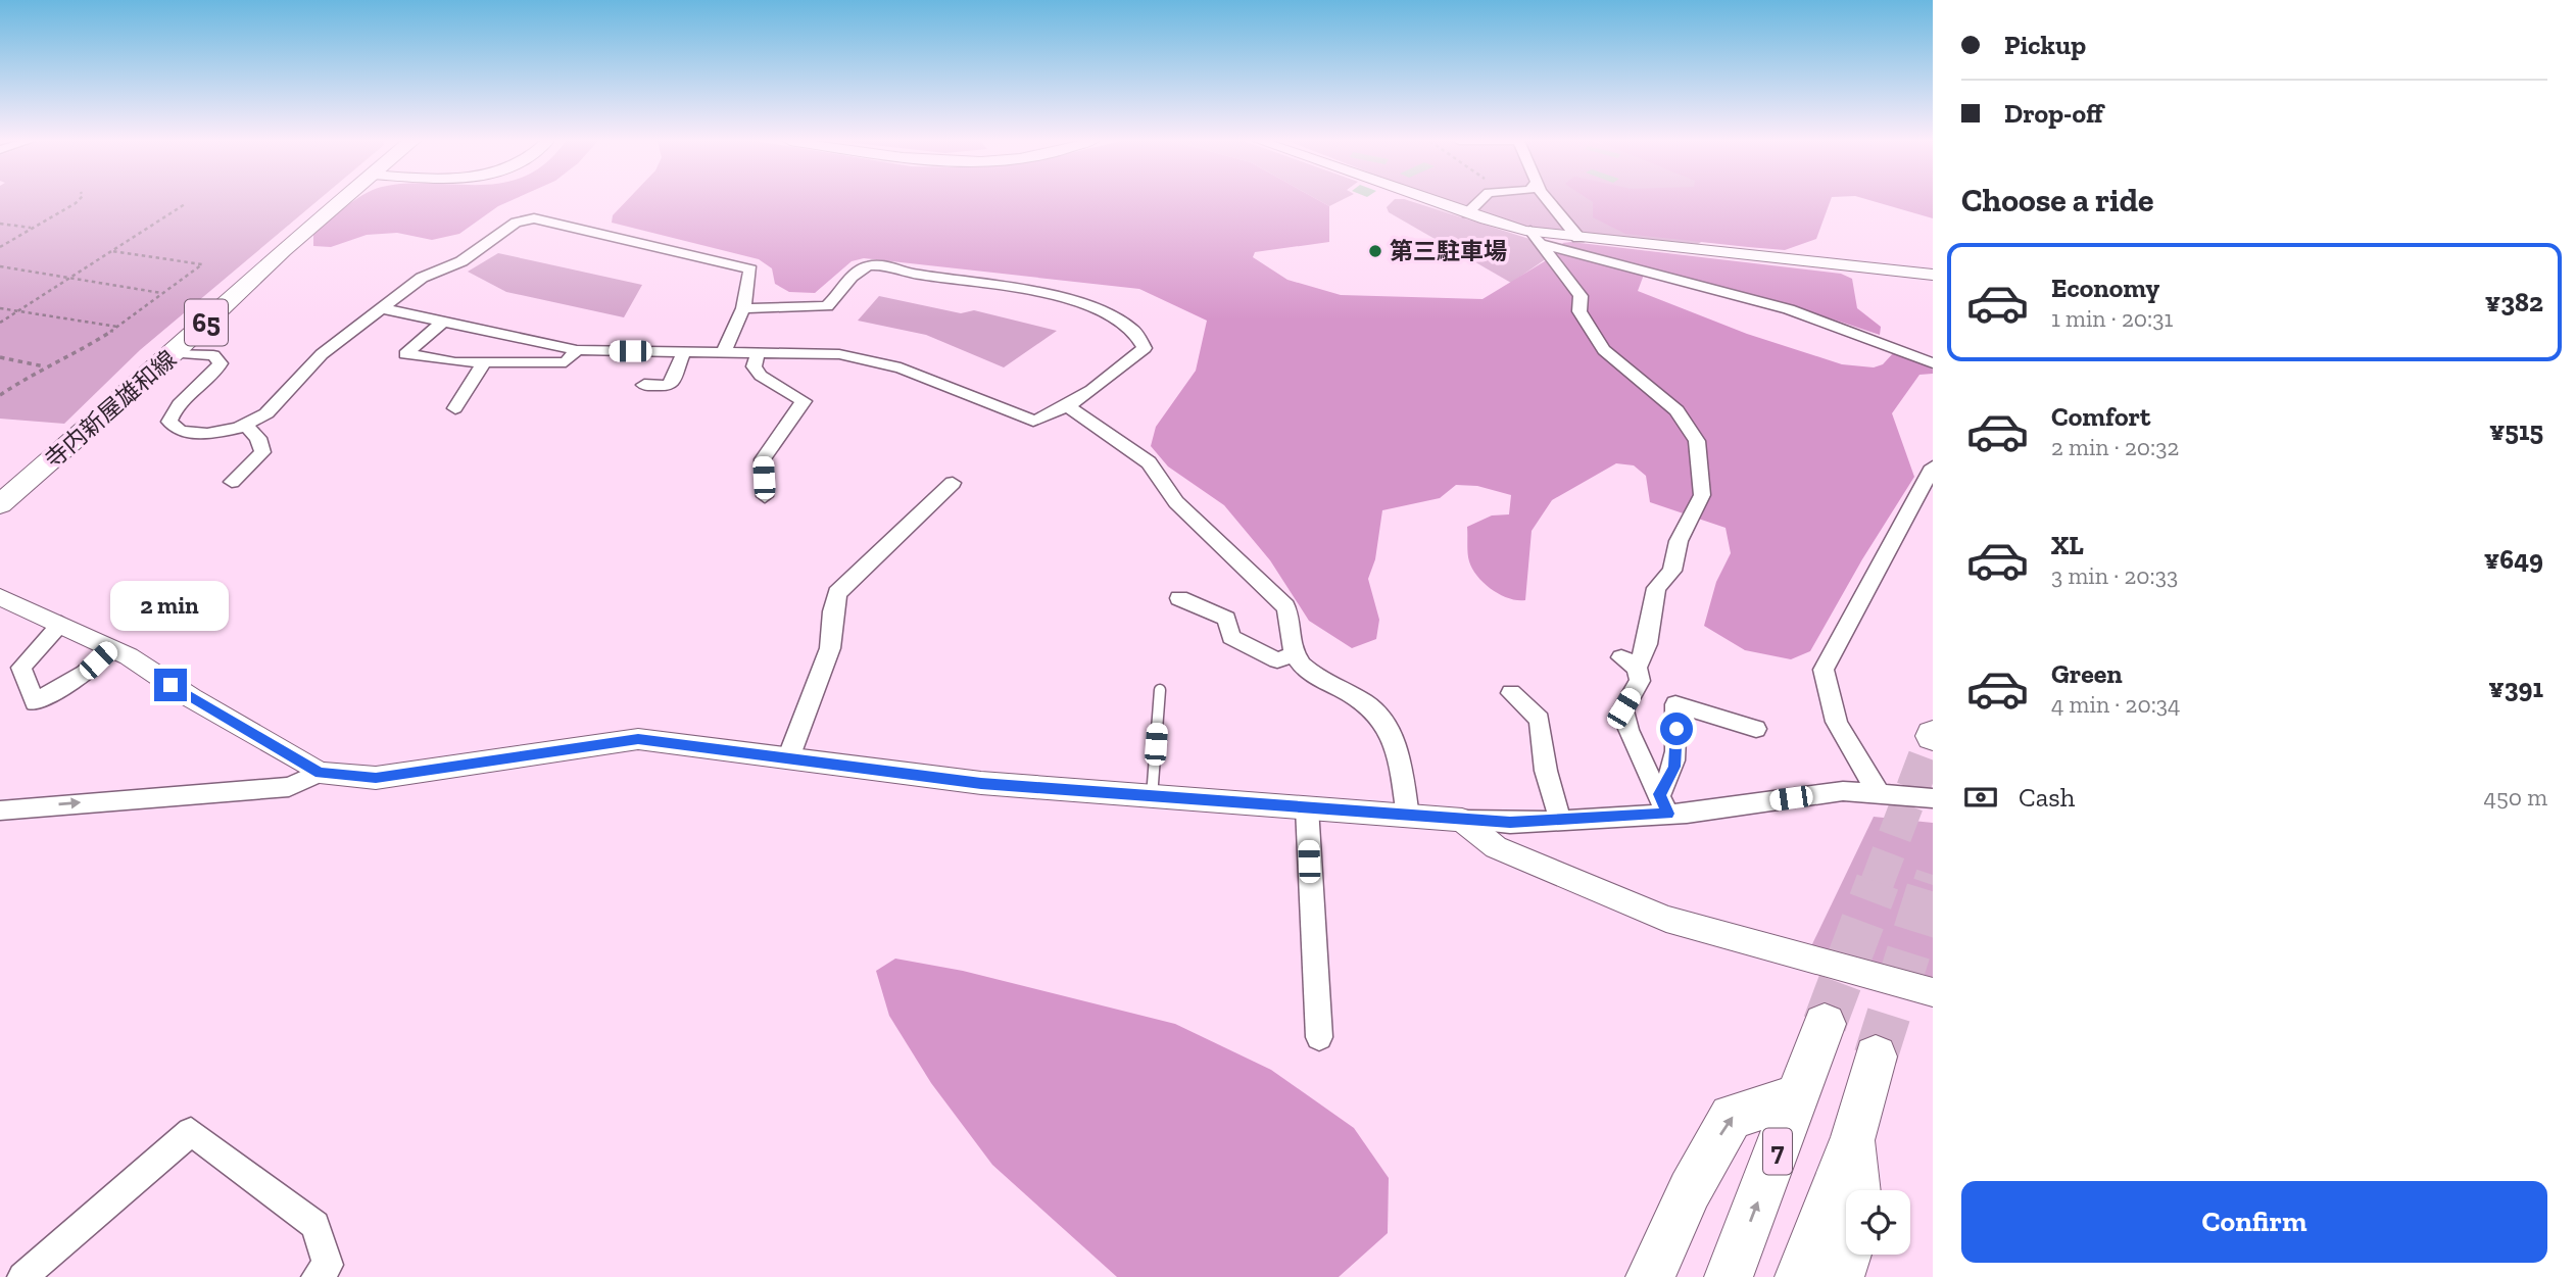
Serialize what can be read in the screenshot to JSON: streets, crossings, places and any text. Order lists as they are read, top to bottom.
{
  "streets": {
    "highway": ["7"],
    "main road": ["65", "寺内新屋雄和線"]
  },
  "places": ["第三駐車場"],
  "page": {
    "banner": ["Pickup", "Drop-off"],
    "heading": "Choose a ride",
    "list": [
      {
        "name": "Economy",
        "note": "1 min · 20:31",
        "value": "¥382"
      },
      {
        "name": "Comfort",
        "note": "2 min · 20:32",
        "value": "¥515"
      },
      {
        "name": "XL",
        "note": "3 min · 20:33",
        "value": "¥649"
      },
      {
        "name": "Green",
        "note": "4 min · 20:34",
        "value": "¥391"
      }
    ],
    "bubble": "2 min",
    "pay": ["Cash", "450 m"],
    "buttons": "Confirm"
  }
}
